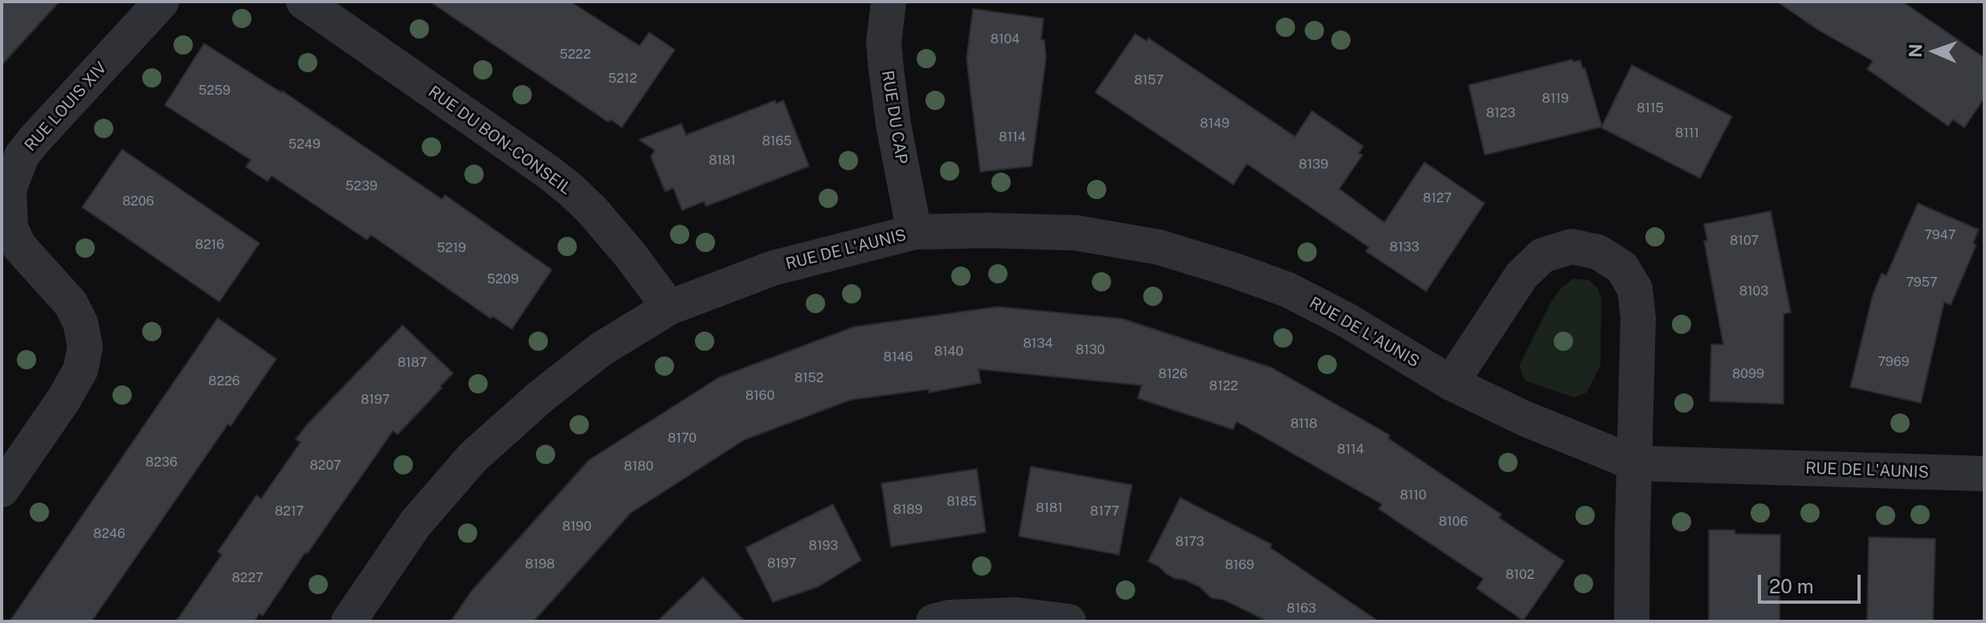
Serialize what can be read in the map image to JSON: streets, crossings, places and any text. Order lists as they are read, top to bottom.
{
  "streets": {
    "street": [
      "RUE LOUIS XIV",
      "RUE DU CAP",
      "RUE DU BON-CONSEIL",
      "RUE DE L'AUNIS"
    ]
  },
  "crossings": [
    ["RUE DU CAP", "RUE DE L'AUNIS"],
    ["RUE DU BON-CONSEIL", "RUE DE L'AUNIS"]
  ],
  "house_numbers": [
    "8104",
    "5222",
    "5212",
    "8157",
    "5259",
    "8119",
    "8115",
    "8123",
    "8149",
    "8111",
    "8114",
    "8165",
    "5249",
    "8181",
    "8139",
    "5239",
    "8127",
    "8206",
    "7947",
    "8107",
    "8216",
    "8133",
    "5219",
    "5209",
    "7957",
    "8103",
    "8134",
    "8130",
    "8140",
    "8146",
    "7969",
    "8187",
    "8126",
    "8099",
    "8152",
    "8226",
    "8122",
    "8160",
    "8197",
    "8118",
    "8170",
    "8114",
    "8236",
    "8207",
    "8180",
    "8110",
    "8185",
    "8181",
    "8189",
    "8217",
    "8177",
    "8106",
    "8190",
    "8246",
    "8173",
    "8193",
    "8197",
    "8198",
    "8169",
    "8102",
    "8227",
    "8163"
  ],
  "scale_bar": "20 m",
  "north": "left"
}
